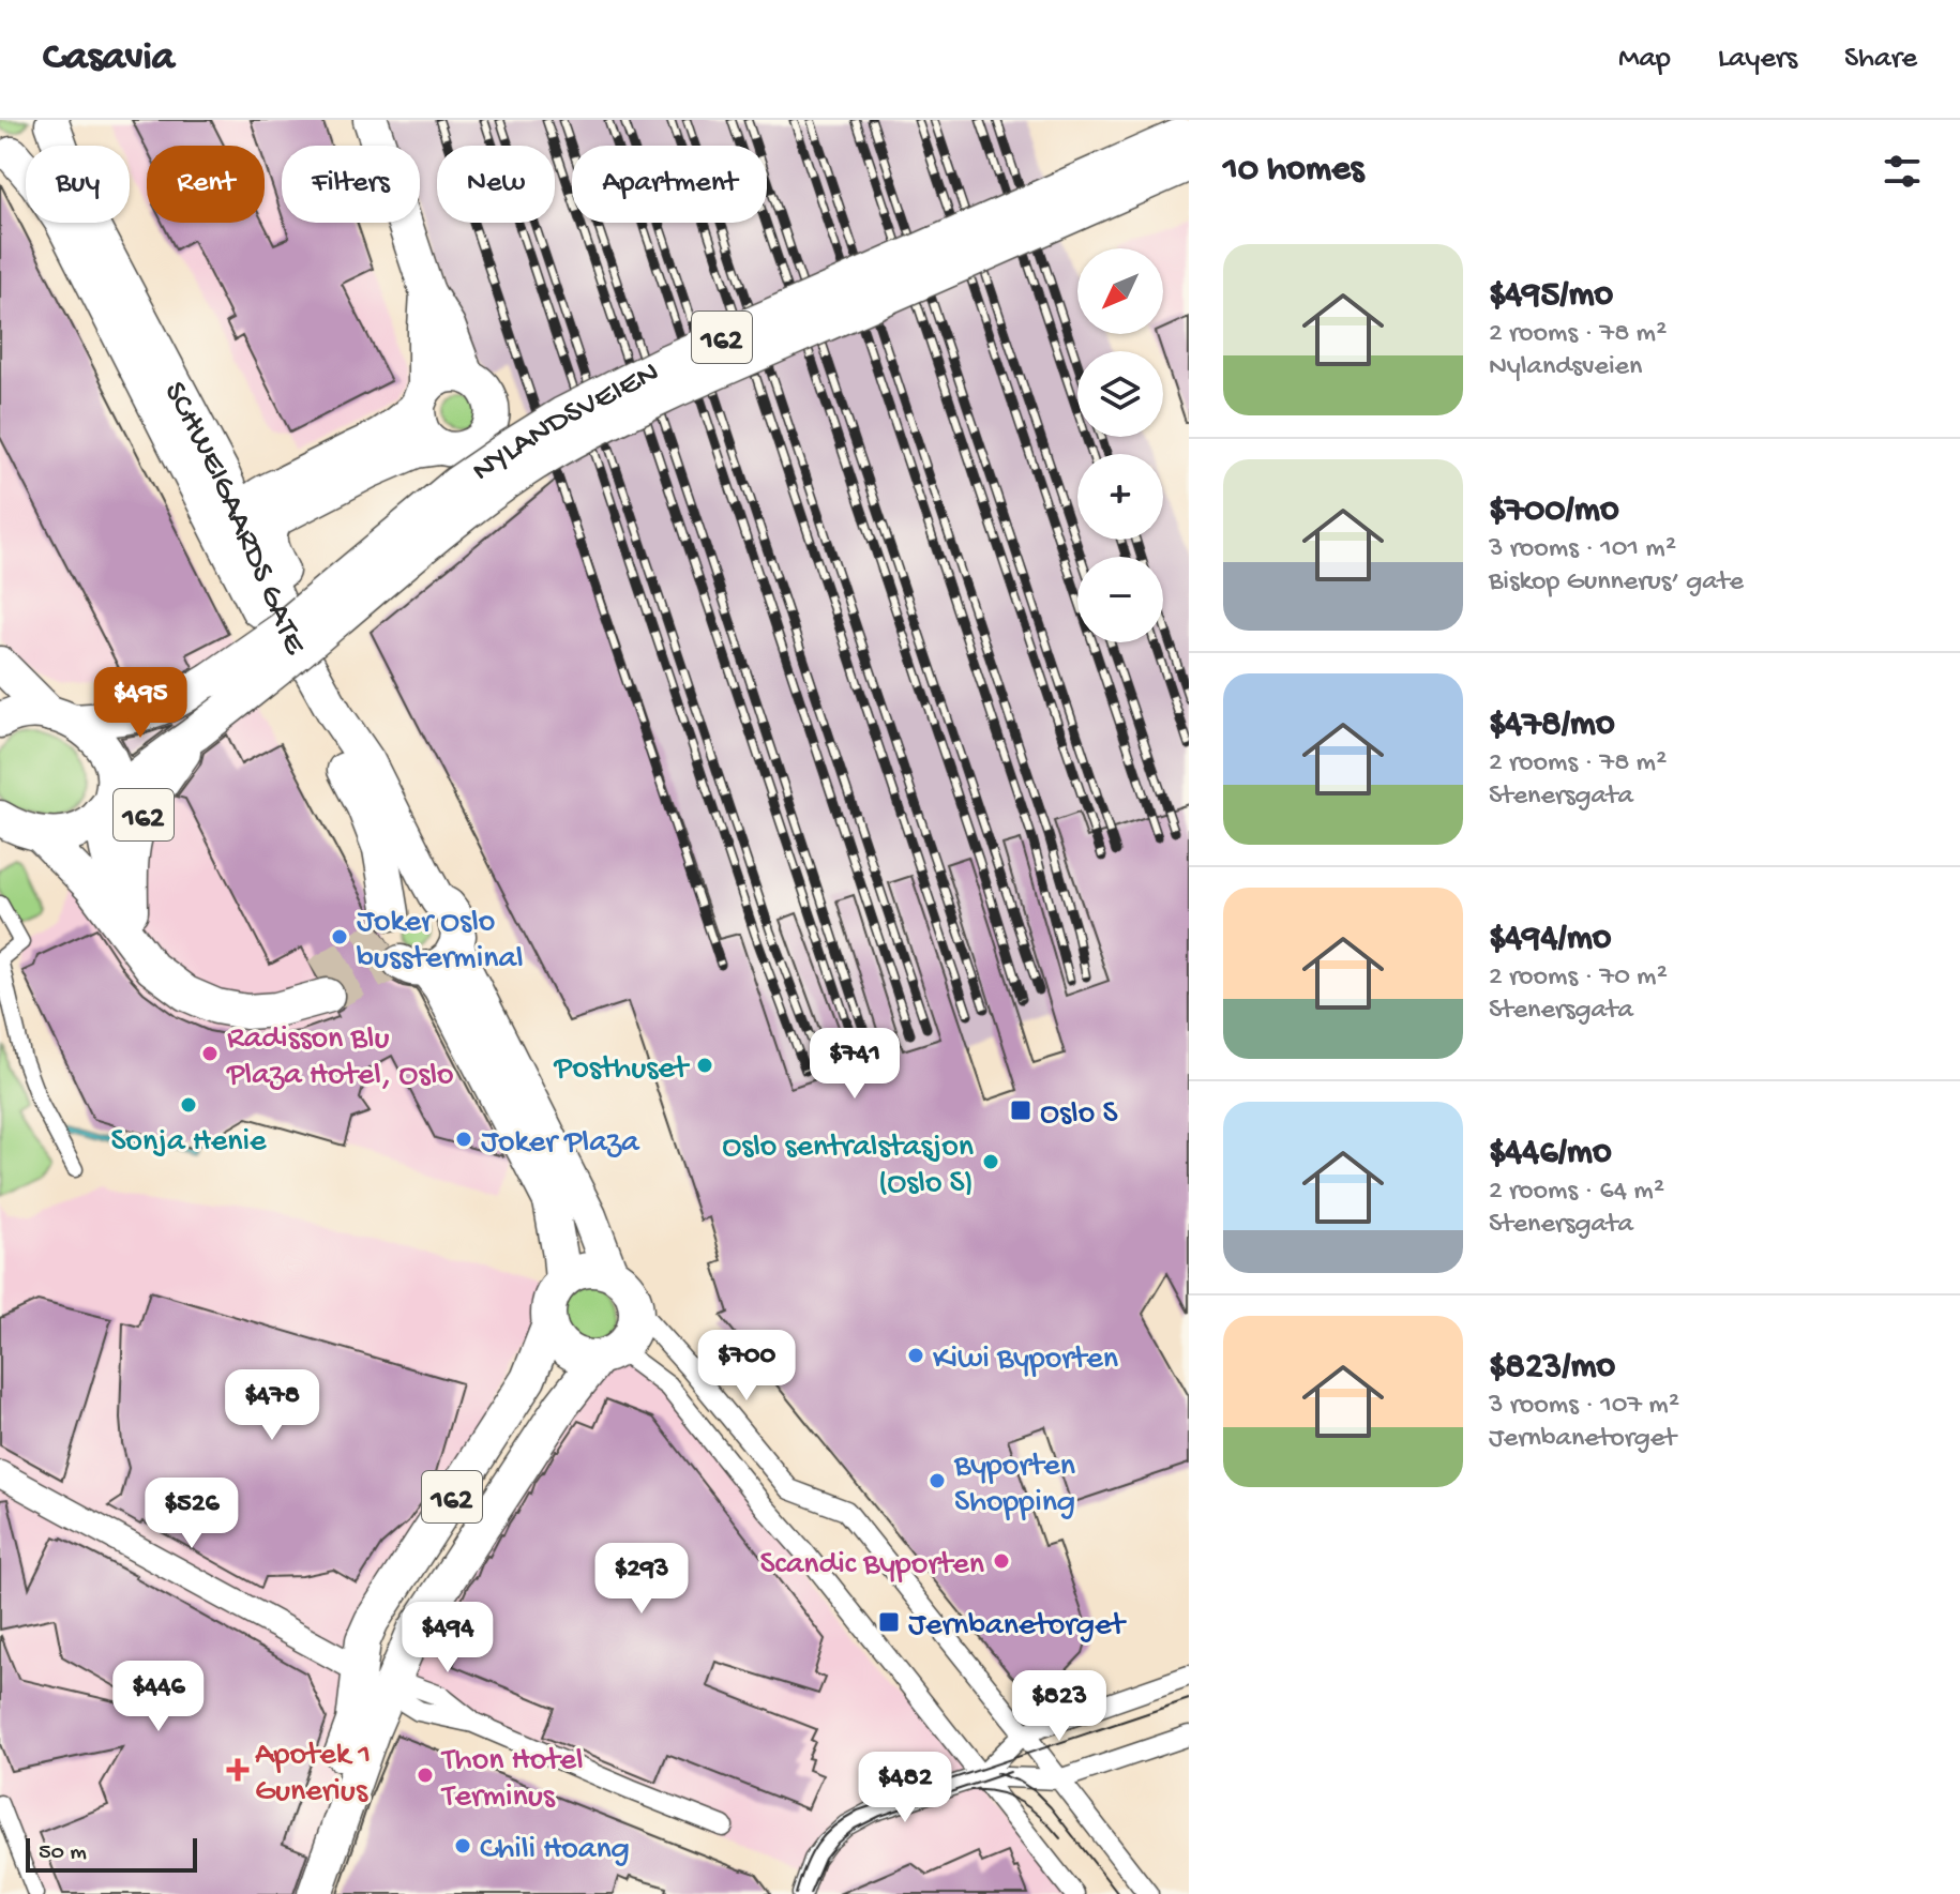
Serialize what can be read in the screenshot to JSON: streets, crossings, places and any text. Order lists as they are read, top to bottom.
{
  "streets": {
    "highway": ["162", "NYLANDSVEIEN", "SCHWEIGAARDS GATE"]
  },
  "crossings": [
    ["162", "NYLANDSVEIEN"],
    ["162", "SCHWEIGAARDS GATE"]
  ],
  "places": {
    "other": [
      "Joker Oslo bussterminal",
      "Radisson Blu Plaza Hotel, Oslo",
      "Posthuset",
      "Sonja Henie",
      "Joker Plaza",
      "Oslo sentralstasjon (Oslo S)",
      "Kiwi Byporten",
      "Byporten Shopping",
      "Scandic Byporten",
      "Thon Hotel Terminus",
      "Chili Hoang"
    ],
    "transit": ["Oslo S", "Jernbanetorget"],
    "health": ["Apotek 1 Gunerius"]
  },
  "scale_bar": "50 m",
  "north": "bottom left",
  "page": {
    "header": "Casavia",
    "nav": ["Map", "Layers", "Share"],
    "heading": "10 homes",
    "chip": [
      "Buy",
      "Rent",
      "Filters",
      "New",
      "Apartment"
    ],
    "list": [
      {
        "name": "$495/mo",
        "note": "2 rooms · 78 m² · Nylandsveien"
      },
      {
        "name": "$700/mo",
        "note": "3 rooms · 101 m² · Biskop Gunnerus’ gate"
      },
      {
        "name": "$478/mo",
        "note": "2 rooms · 78 m² · Stenersgata"
      },
      {
        "name": "$494/mo",
        "note": "2 rooms · 70 m² · Stenersgata"
      },
      {
        "name": "$446/mo",
        "note": "2 rooms · 64 m² · Stenersgata"
      },
      {
        "name": "$823/mo",
        "note": "3 rooms · 107 m² · Jernbanetorget"
      }
    ],
    "map_buttons": ["+", "−"],
    "price": [
      "$495",
      "$741",
      "$700",
      "$478",
      "$526",
      "$293",
      "$494",
      "$446",
      "$823",
      "$482"
    ],
    "scale": "50 m"
  }
}
